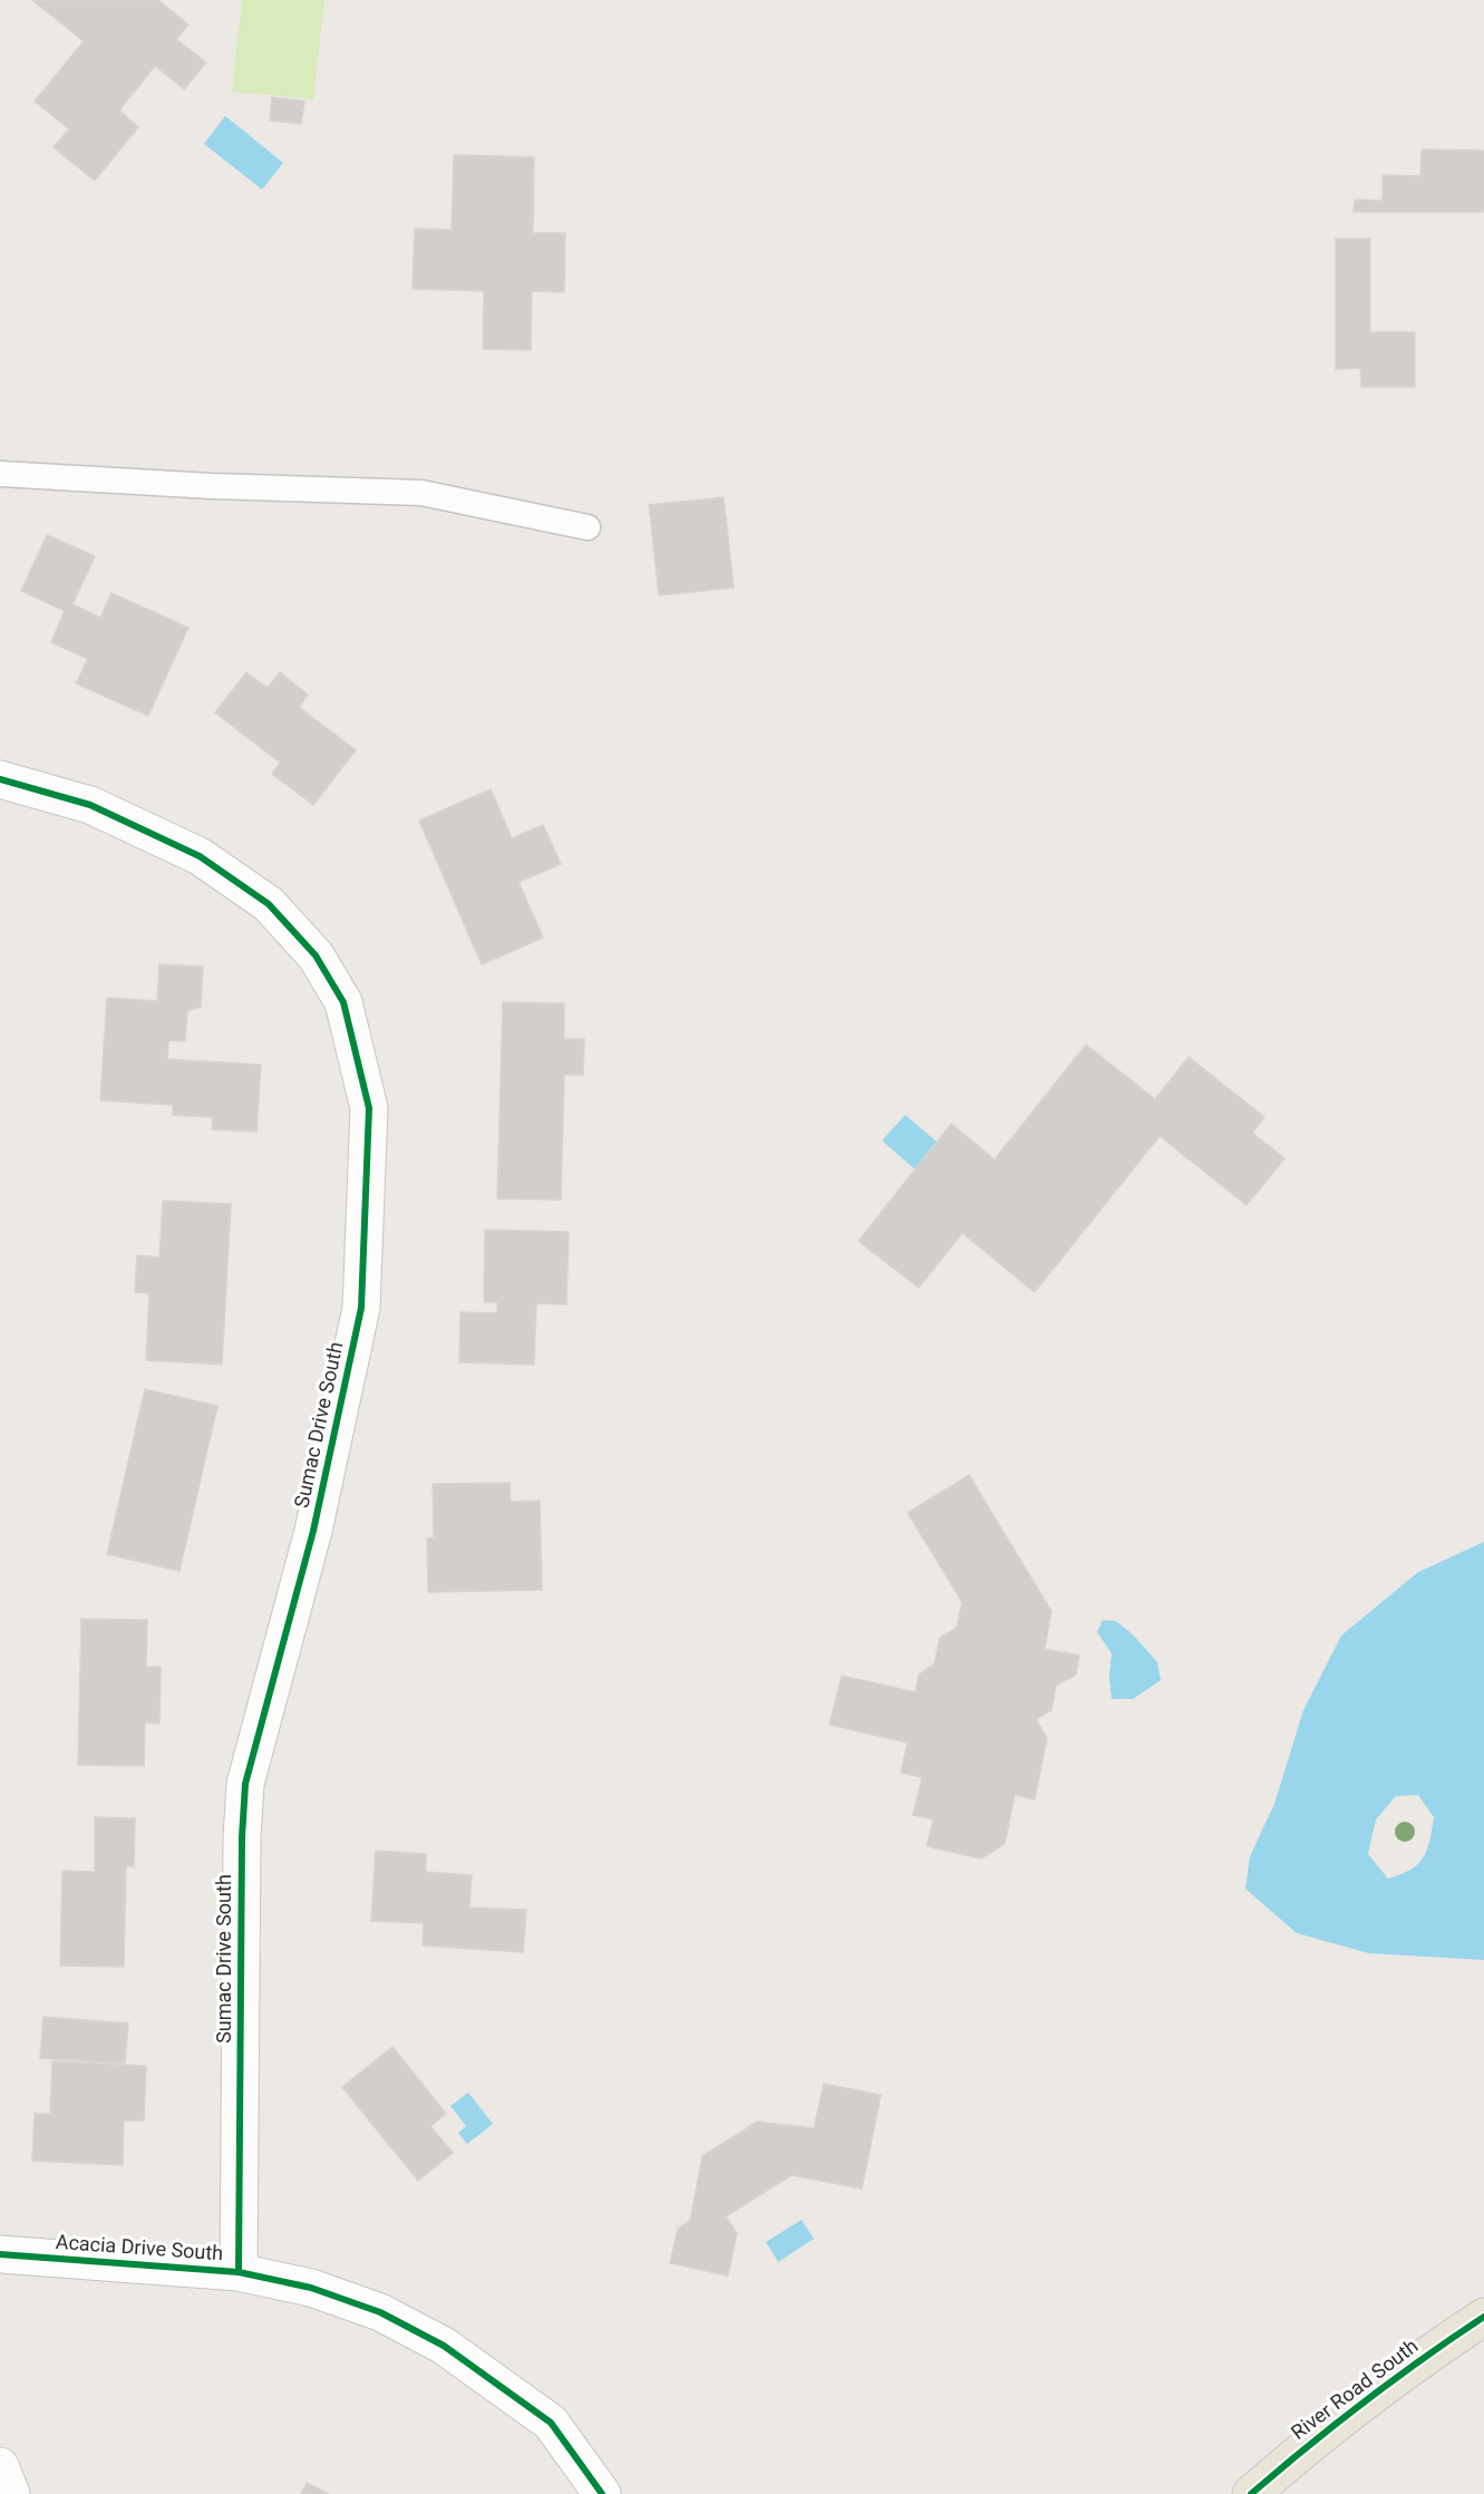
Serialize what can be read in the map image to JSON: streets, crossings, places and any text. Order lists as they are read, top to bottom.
{
  "streets": {
    "main road": ["River Road South"],
    "street": ["Sumac Drive South", "Acacia Drive South"]
  },
  "crossings": [
    ["Sumac Drive South", "Acacia Drive South"]
  ]
}
